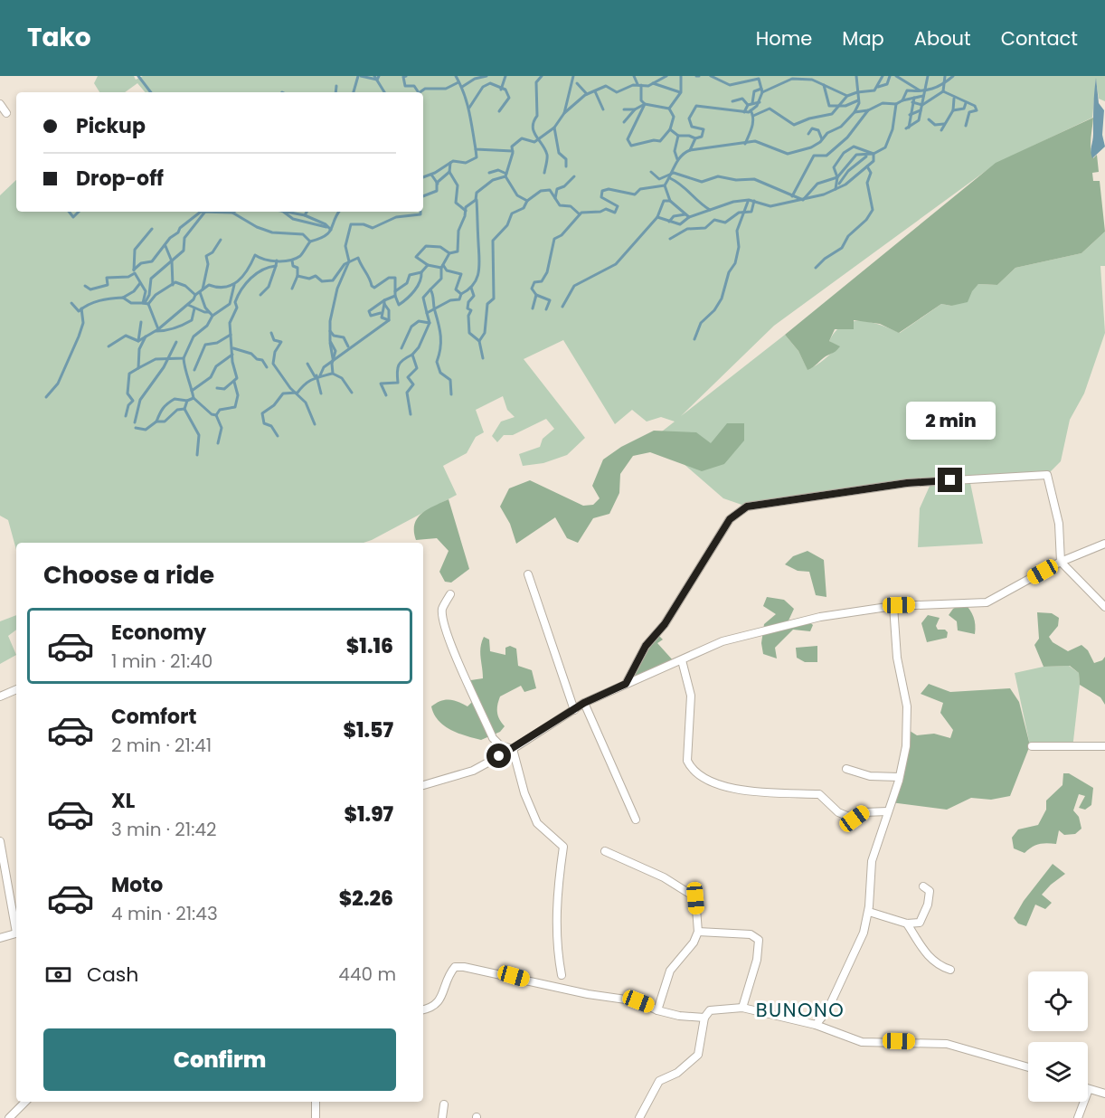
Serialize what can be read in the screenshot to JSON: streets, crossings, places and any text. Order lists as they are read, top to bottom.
{
  "districts": ["BUNONO"],
  "page": {
    "header": "Tako",
    "nav": [
      "Home",
      "Map",
      "About",
      "Contact"
    ],
    "banner": ["Pickup", "Drop-off"],
    "bubble": "2 min",
    "heading": "Choose a ride",
    "list": [
      {
        "name": "Economy",
        "note": "1 min · 21:40",
        "value": "$1.16"
      },
      {
        "name": "Comfort",
        "note": "2 min · 21:41",
        "value": "$1.57"
      },
      {
        "name": "XL",
        "note": "3 min · 21:42",
        "value": "$1.97"
      },
      {
        "name": "Moto",
        "note": "4 min · 21:43",
        "value": "$2.26"
      }
    ],
    "pay": ["Cash", "440 m"],
    "buttons": "Confirm"
  }
}
